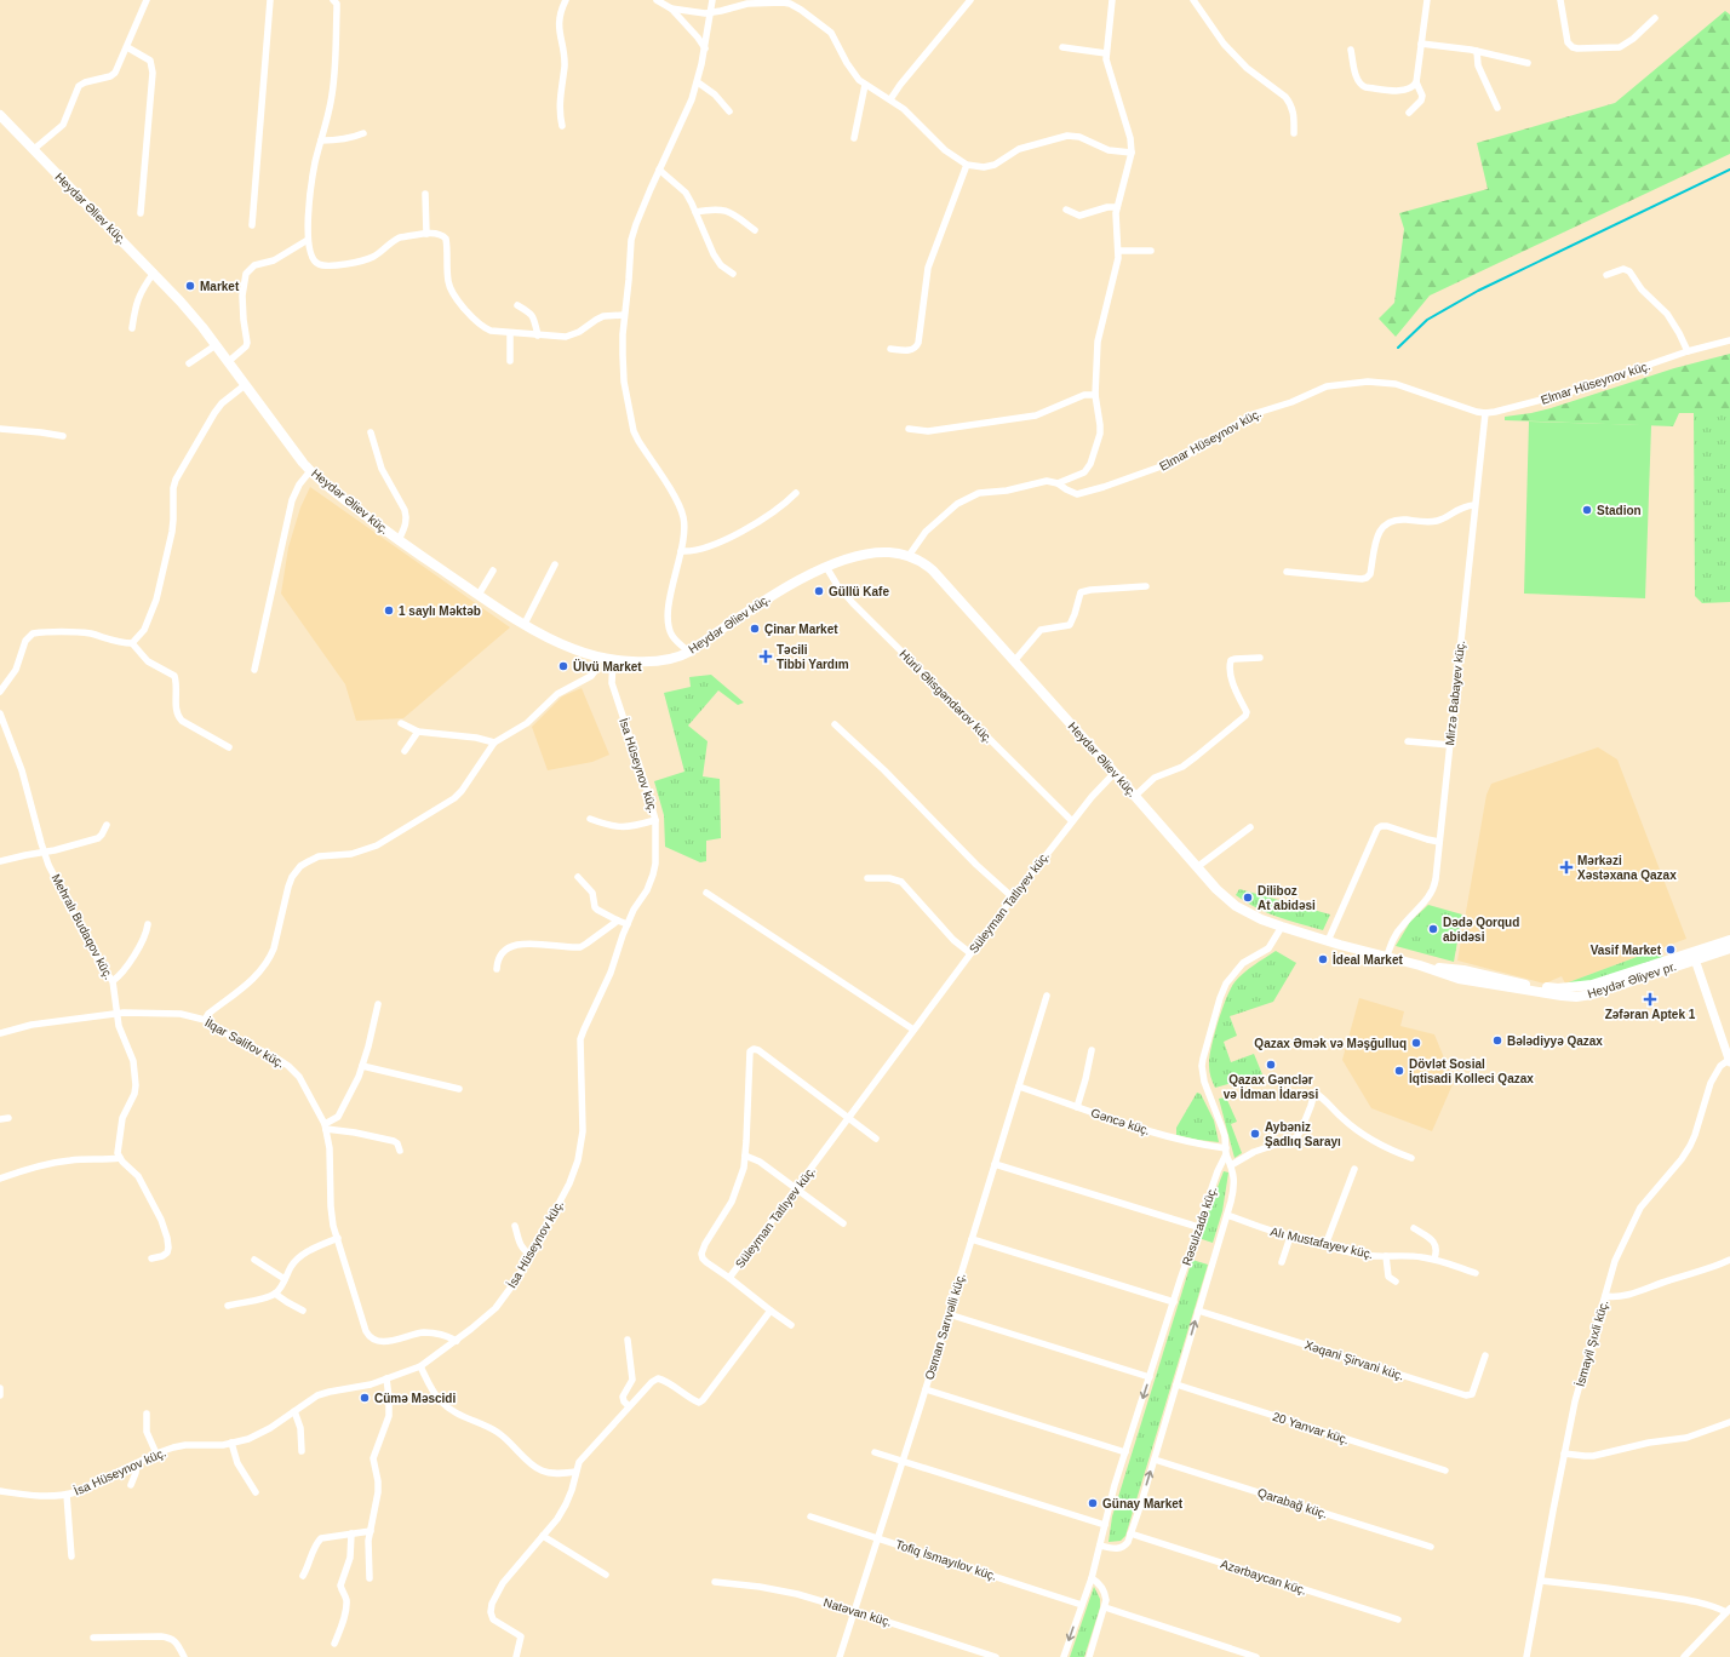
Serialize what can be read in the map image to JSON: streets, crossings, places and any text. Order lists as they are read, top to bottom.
{
  "streets": {
    "main road": ["Heydər Əliev küç."],
    "street": [
      "Elmar Hüseynov küç.",
      "Mirzə Babayev küç.",
      "Hürü Əlisgəndərov küç.",
      "İsa Hüseynov küç.",
      "Süleyman Tatlıyev küç.",
      "Mehralı Budaqov küç.",
      "İlqar Səlifov küç.",
      "Gəncə küç.",
      "Rəsulzadə küç.",
      "Alı Mustafayev küç.",
      "Osman Sarıvəlli küç.",
      "İsmayil Şıxli küç.",
      "Xəqani Şirvani küç.",
      "20 Yanvar küç.",
      "Qarabağ küç.",
      "Tofiq İsmayılov küç.",
      "Azərbaycan küç.",
      "Natəvan küç."
    ]
  },
  "crossings": [
    ["Heydər Əliev küç.", "Mirzə Babayev küç."],
    ["Heydər Əliev küç.", "Hürü Əlisgəndərov küç."],
    ["Heydər Əliev küç.", "İsa Hüseynov küç."],
    ["Heydər Əliev küç.", "Süleyman Tatlıyev küç."],
    ["Elmar Hüseynov küç.", "Mirzə Babayev küç."],
    ["Hürü Əlisgəndərov küç.", "Süleyman Tatlıyev küç."],
    ["İsa Hüseynov küç.", "İlqar Səlifov küç."],
    ["Mehralı Budaqov küç.", "İlqar Səlifov küç."],
    ["Gəncə küç.", "Rəsulzadə küç."],
    ["Gəncə küç.", "Osman Sarıvəlli küç."],
    ["Osman Sarıvəlli küç.", "Tofiq İsmayılov küç."],
    ["Osman Sarıvəlli küç.", "Natəvan küç."]
  ],
  "places": {
    "other": [
      "Market",
      "Stadion",
      "Güllü Kafe",
      "1 saylı Məktəb",
      "Çinar Market",
      "Ülvü Market",
      "Diliboz At abidəsi",
      "Dədə Qorqud abidəsi",
      "Vasif Market",
      "İdeal Market",
      "Bələdiyyə Qazax",
      "Qazax Əmək və Məşğulluq",
      "Qazax Gənclər və İdman İdarəsi",
      "Dövlət Sosial İqtisadi Kolleci Qazax",
      "Aybəniz Şadlıq Sarayı",
      "Cümə Məscidi",
      "Günay Market"
    ],
    "health": ["Təcili Tibbi Yardım", "Mərkəzi Xəstəxana Qazax", "Zəfəran Aptek 1"]
  }
}
